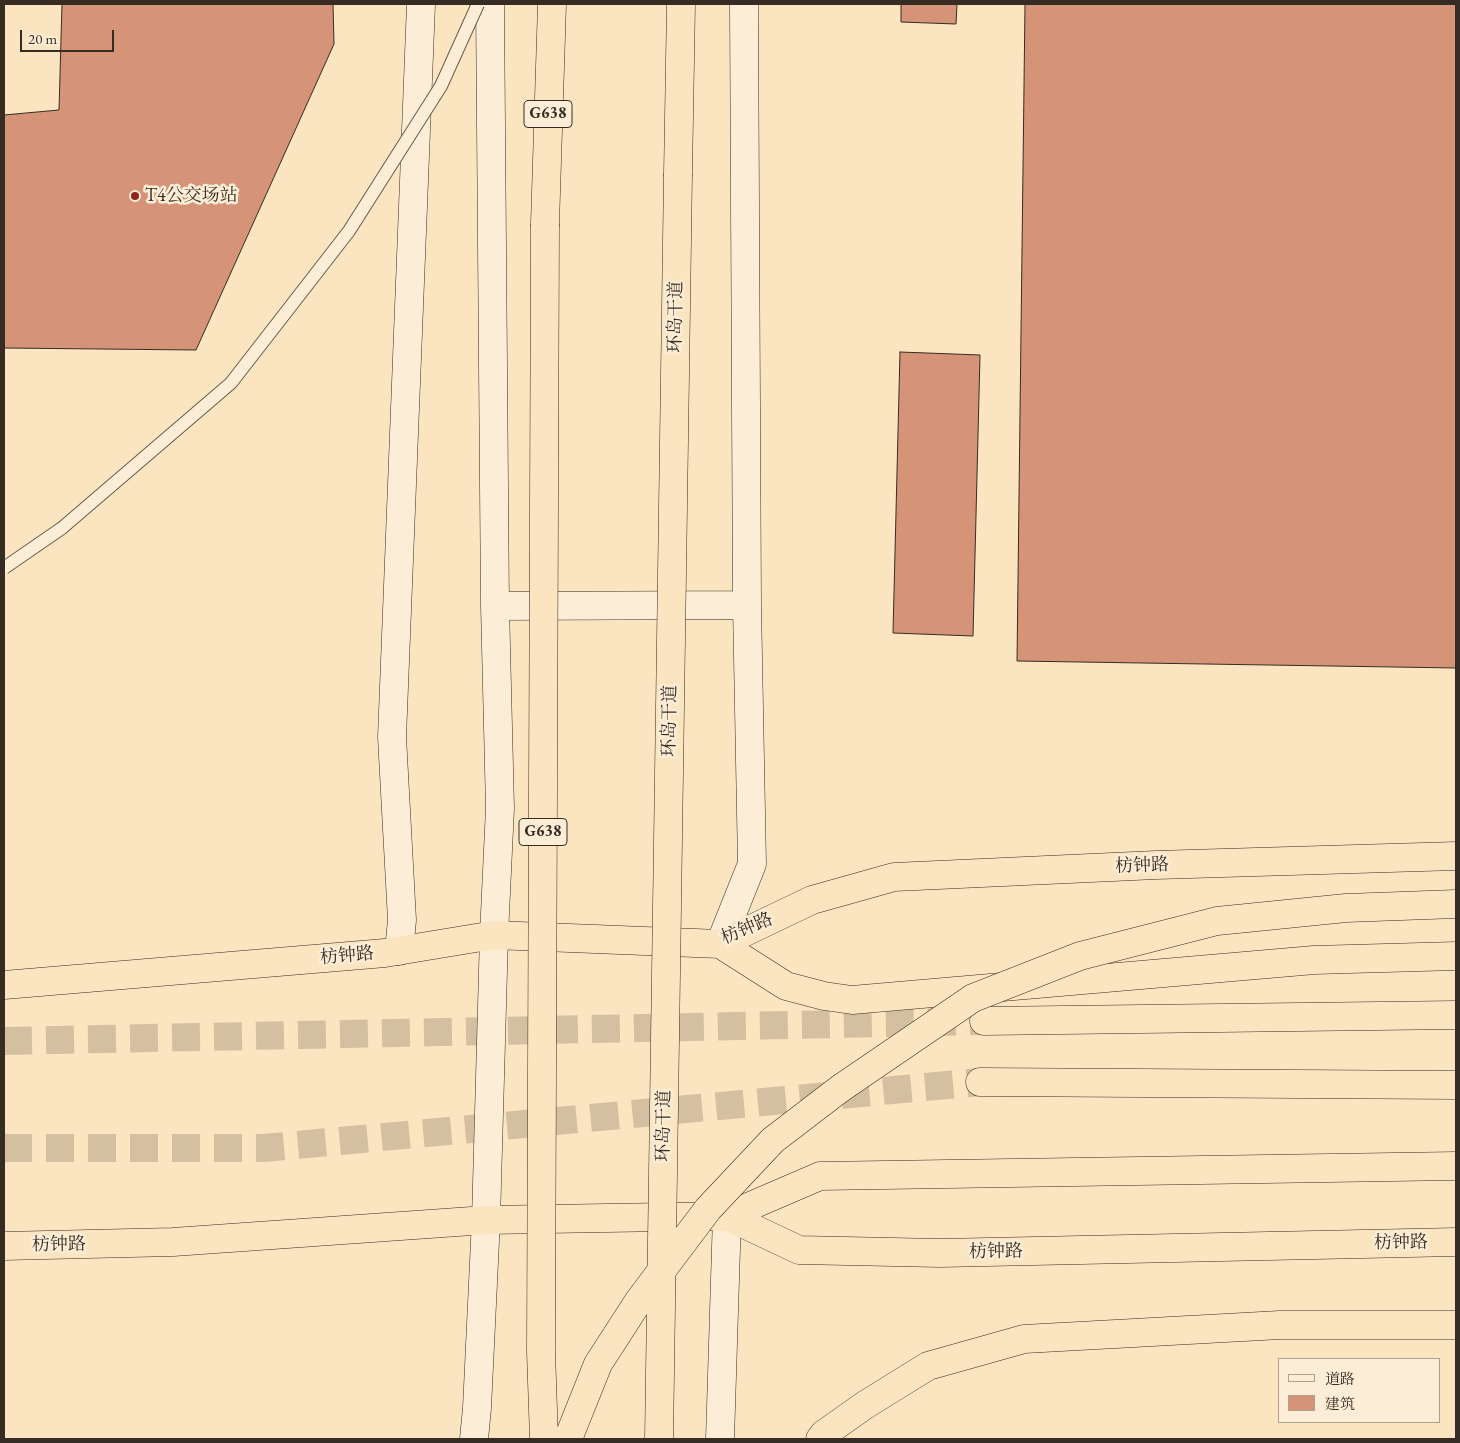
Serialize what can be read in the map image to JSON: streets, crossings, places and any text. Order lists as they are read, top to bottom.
{
  "streets": {
    "highway": ["G638", "环岛干道", "枋钟路"]
  },
  "places": ["T4公交场站"],
  "legend": ["道路", "建筑"],
  "scale_bar": "20 m"
}
